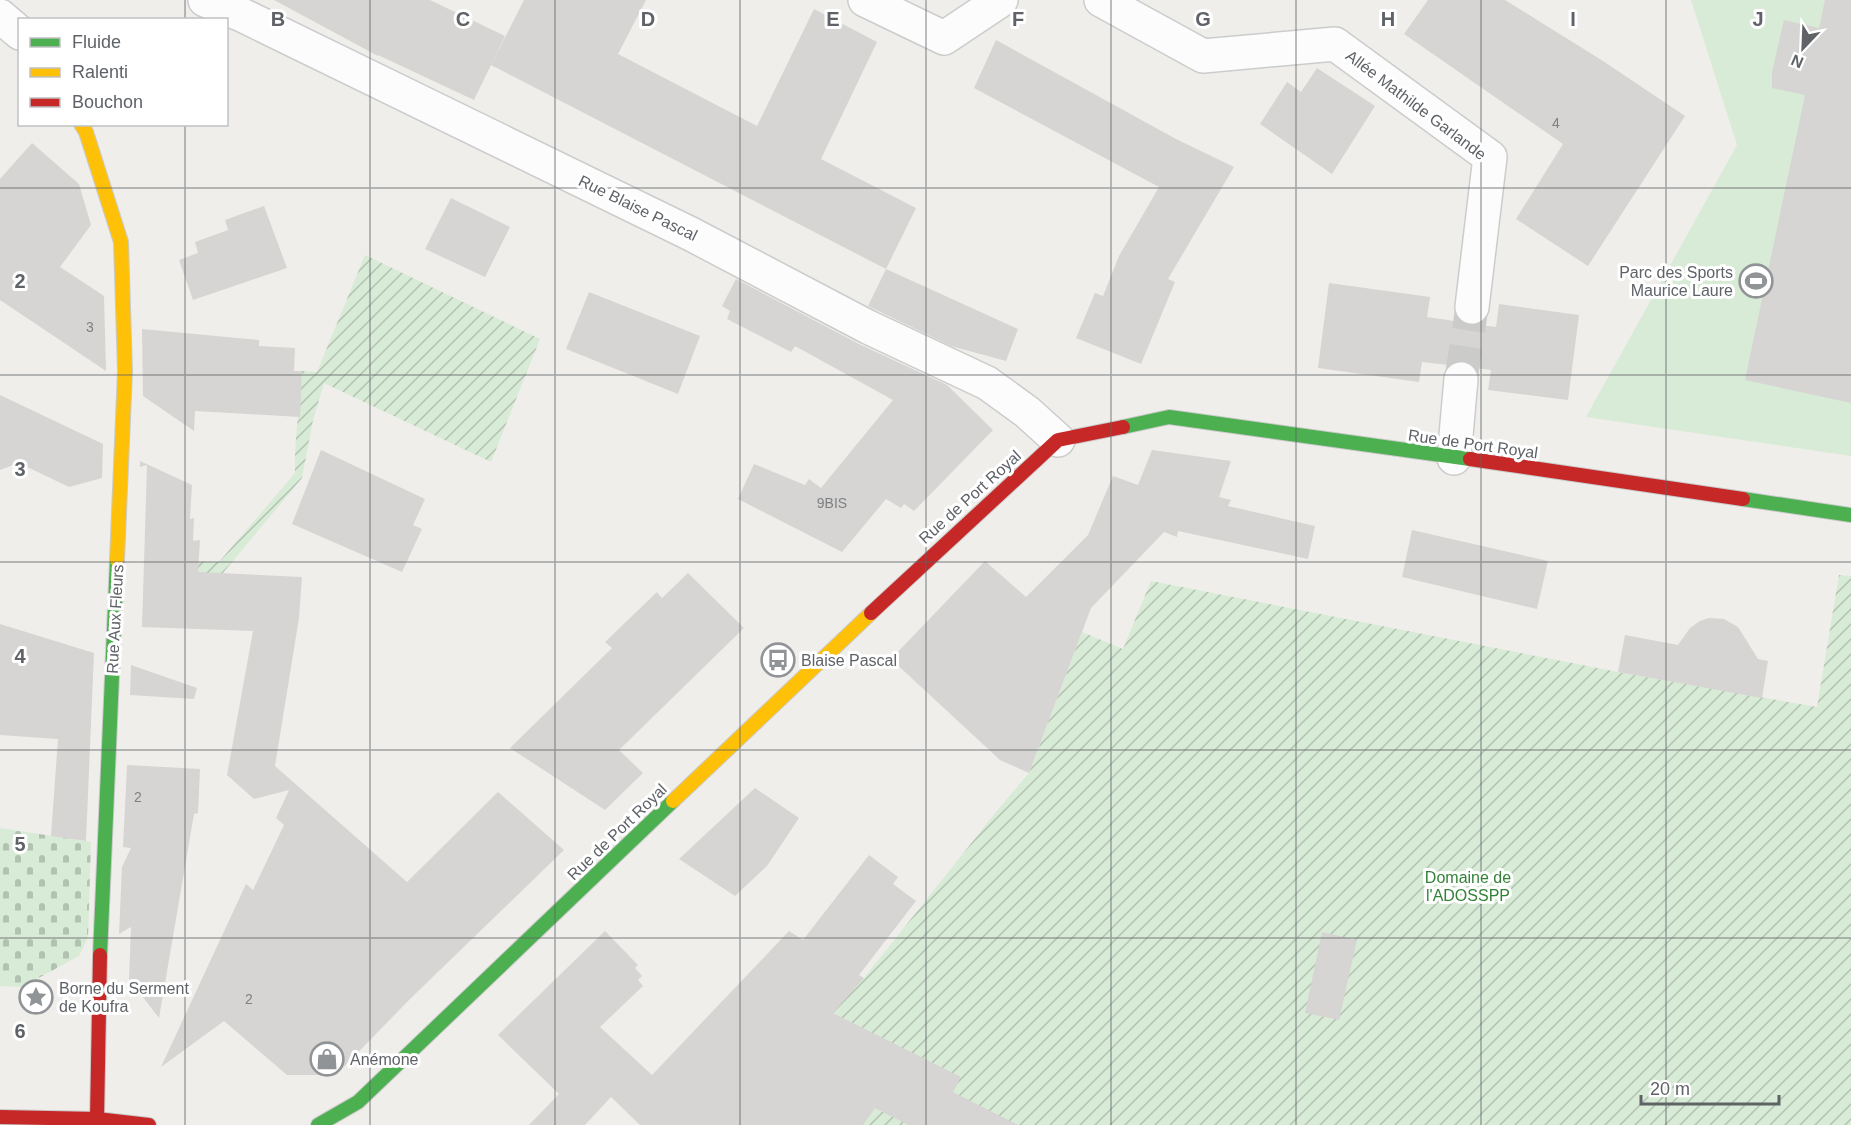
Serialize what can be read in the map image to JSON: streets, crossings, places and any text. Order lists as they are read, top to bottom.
{
  "streets": {
    "street": [
      "Allée Mathilde Garlande",
      "Rue Blaise Pascal",
      "Rue de Port Royal",
      "Rue Aux Fleurs"
    ]
  },
  "crossings": [
    ["Rue Blaise Pascal", "Rue de Port Royal"]
  ],
  "parks": ["Domaine de l'ADOSSPP"],
  "places": {
    "sports": ["Parc des Sports Maurice Laure"],
    "bus stop": ["Blaise Pascal"],
    "place": ["Borne du Serment de Koufra"],
    "shop": ["Anémone"]
  },
  "house_numbers": [
    "4",
    "3",
    "9BIS",
    "2",
    "2"
  ],
  "legend": ["Fluide", "Ralenti", "Bouchon"],
  "scale_bar": "20 m",
  "north": "bottom left",
  "grid": {
    "columns": [
      "B",
      "C",
      "D",
      "E",
      "F",
      "G",
      "H",
      "I",
      "J"
    ],
    "rows": [
      "2",
      "3",
      "4",
      "5",
      "6"
    ]
  }
}
